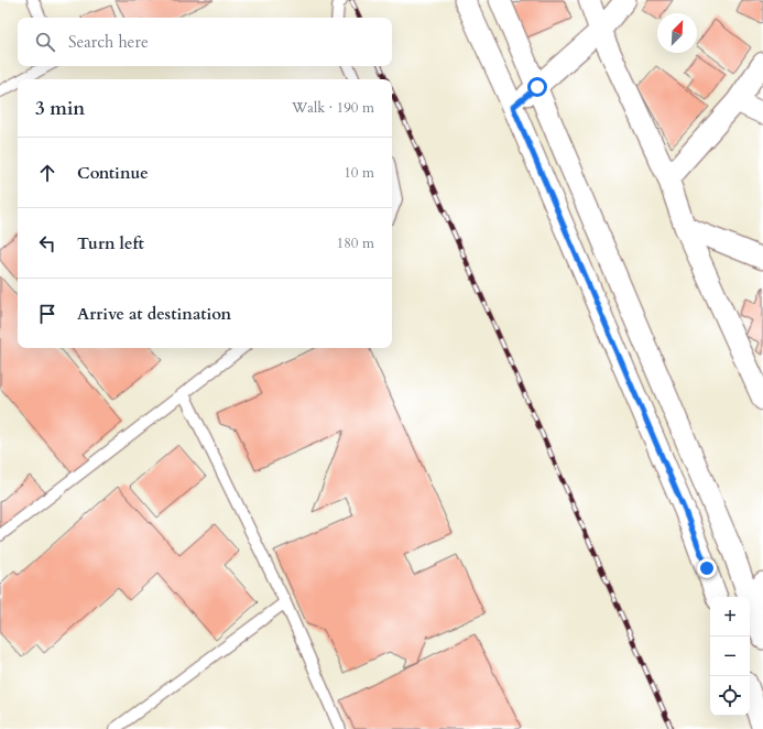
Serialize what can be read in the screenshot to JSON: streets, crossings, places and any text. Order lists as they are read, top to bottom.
{
  "north": "top right",
  "page": {
    "search": "Search here",
    "heading": ["3 min", "Walk · 190 m"],
    "list": [
      ["Continue", "10 m"],
      ["Turn left", "180 m"],
      "Arrive at destination"
    ],
    "map_buttons": ["+", "−"]
  }
}
